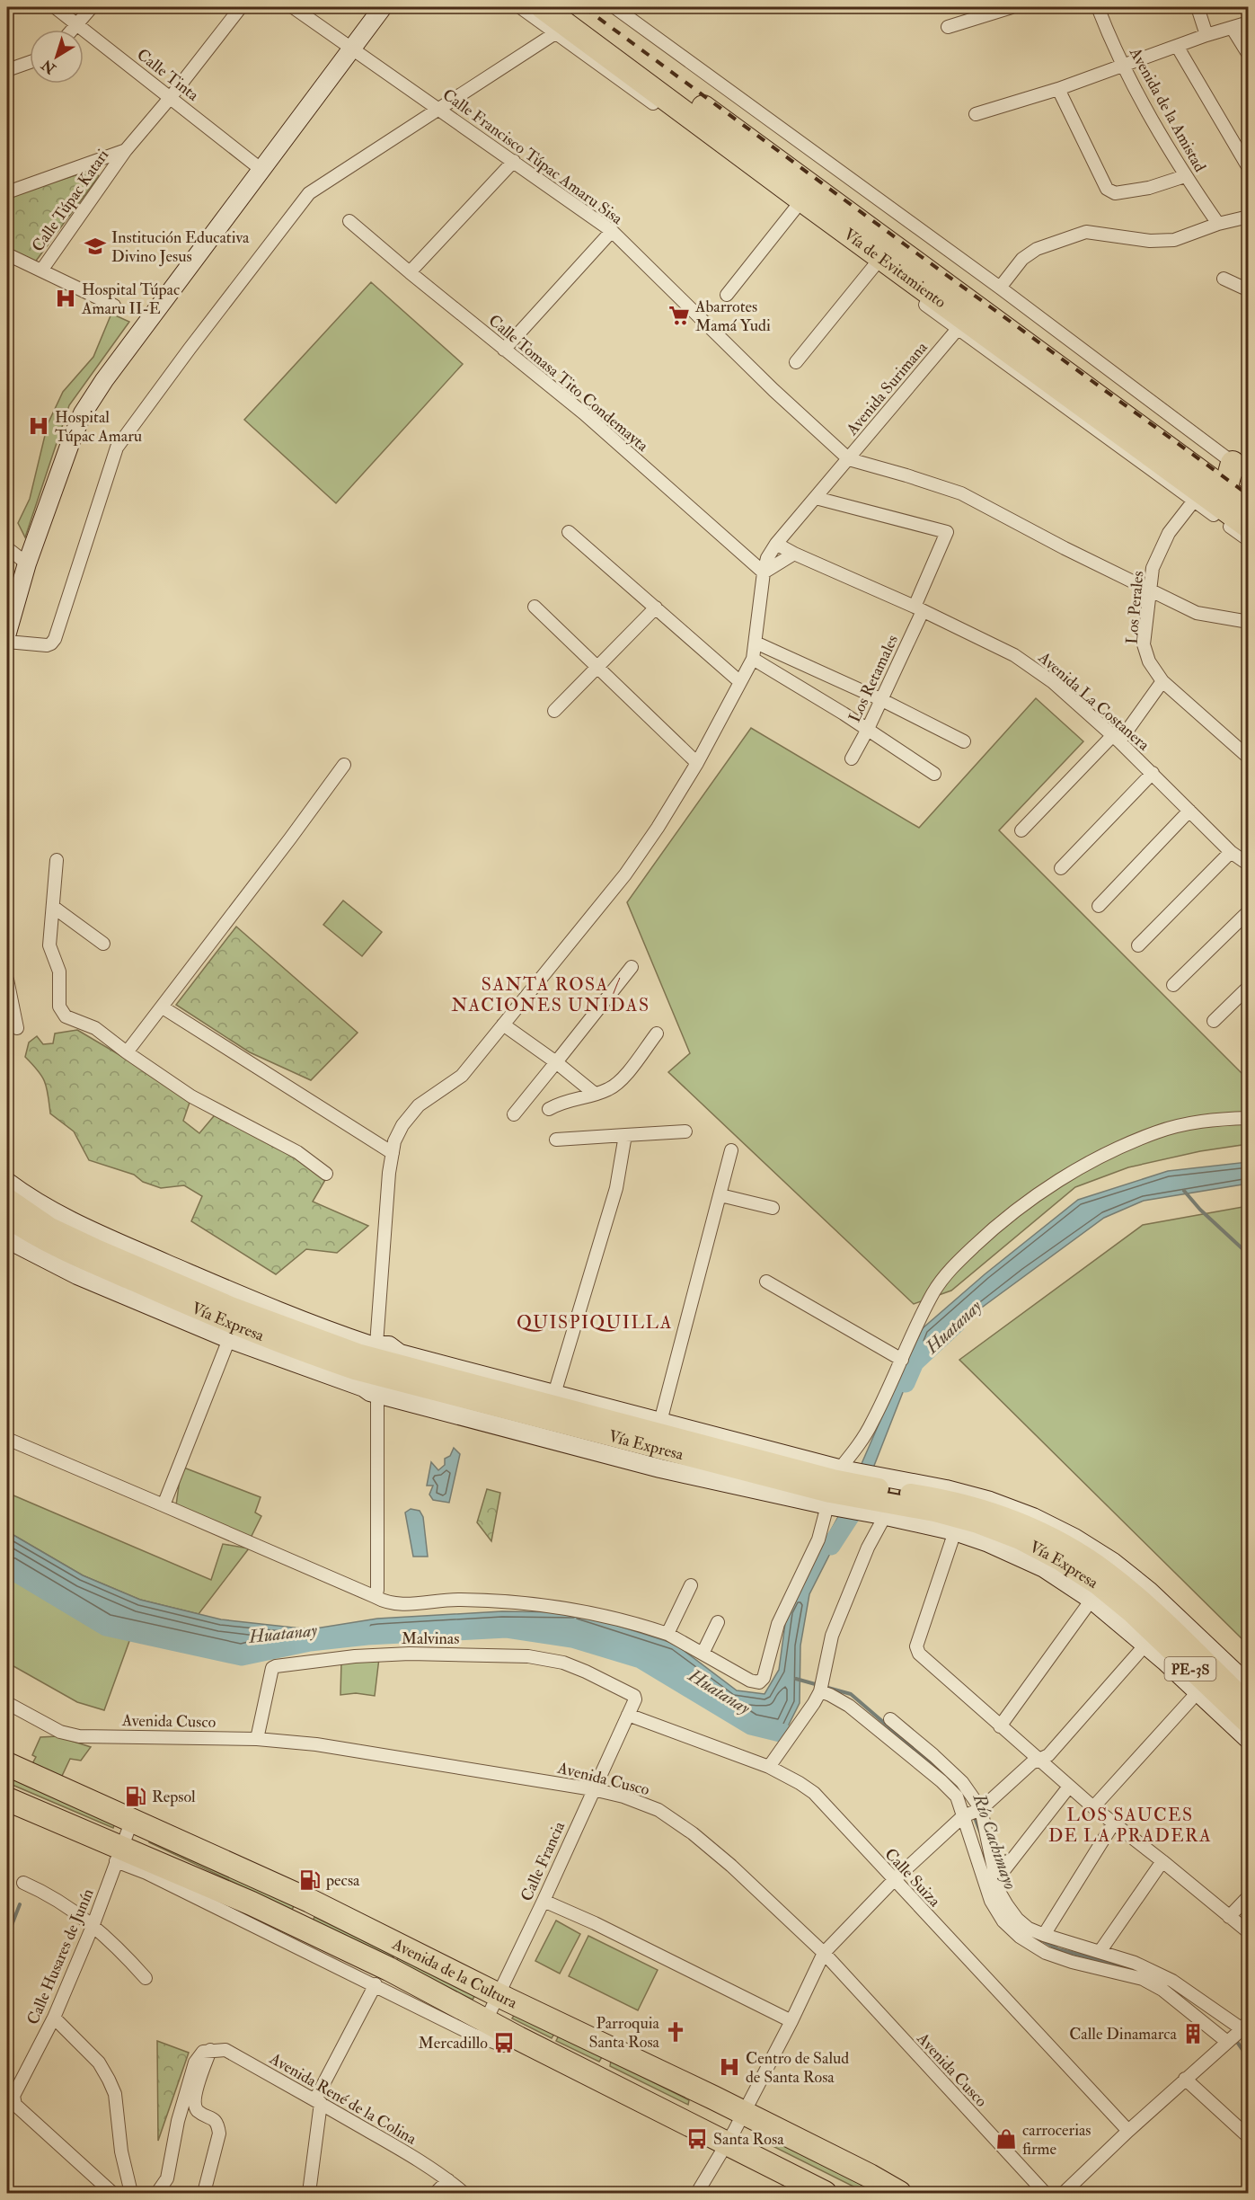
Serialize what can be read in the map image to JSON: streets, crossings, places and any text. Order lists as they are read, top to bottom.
{
  "streets": {
    "highway": ["Vía de Evitamiento", "Avenida de la Cultura"],
    "main road": ["Vía Expresa", "PE-3S"],
    "street": [
      "Calle Tinta",
      "Avenida de la Amistad",
      "Calle Francisco Túpac Amaru Sisa",
      "Calle Túpac Katari",
      "Calle Tomasa Tito Condemayta",
      "Avenida Surimana",
      "Los Perales",
      "Los Retamales",
      "Avenida La Costanera",
      "Malvinas",
      "Avenida Cusco",
      "Calle Francia",
      "Calle Suiza",
      "Calle Husares de Junín",
      "Avenida René de la Colina"
    ]
  },
  "crossings": [
    ["Calle Tinta", "Calle Túpac Katari"],
    ["Calle Francisco Túpac Amaru Sisa", "Avenida Surimana"],
    ["Calle Tomasa Tito Condemayta", "Avenida Surimana"],
    ["Avenida Surimana", "Los Retamales"],
    ["Avenida Surimana", "Avenida La Costanera"],
    ["Avenida Surimana", "Vía Expresa"],
    ["Los Retamales", "Avenida La Costanera"],
    ["Malvinas", "Avenida Cusco"],
    ["Malvinas", "Calle Francia"],
    ["Malvinas", "Calle Suiza"],
    ["Avenida Cusco", "Calle Francia"],
    ["Calle Francia", "Calle Suiza"],
    ["Calle Francia", "Avenida de la Cultura"],
    ["Calle Husares de Junín", "Avenida de la Cultura"]
  ],
  "districts": ["SANTA ROSA / NACIONES UNIDAS", "QUISPIQUILLA", "LOS SAUCES DE LA PRADERA"],
  "water": ["Huatanay", "Río Cachimayo"],
  "places": {
    "school or university": ["Institución Educativa Divino Jesus"],
    "hospital": ["Hospital Túpac Amaru II-E", "Hospital Túpac Amaru", "Centro de Salud de Santa Rosa"],
    "supermarket": ["Abarrotes Mamá Yudi"],
    "fuel station": ["Repsol", "pecsa"],
    "church": ["Parroquia Santa Rosa"],
    "building": ["Calle Dinamarca"],
    "bus stop": ["Mercadillo", "Santa Rosa"],
    "shop": ["carrocerias firme"]
  },
  "north": "bottom left"
}
